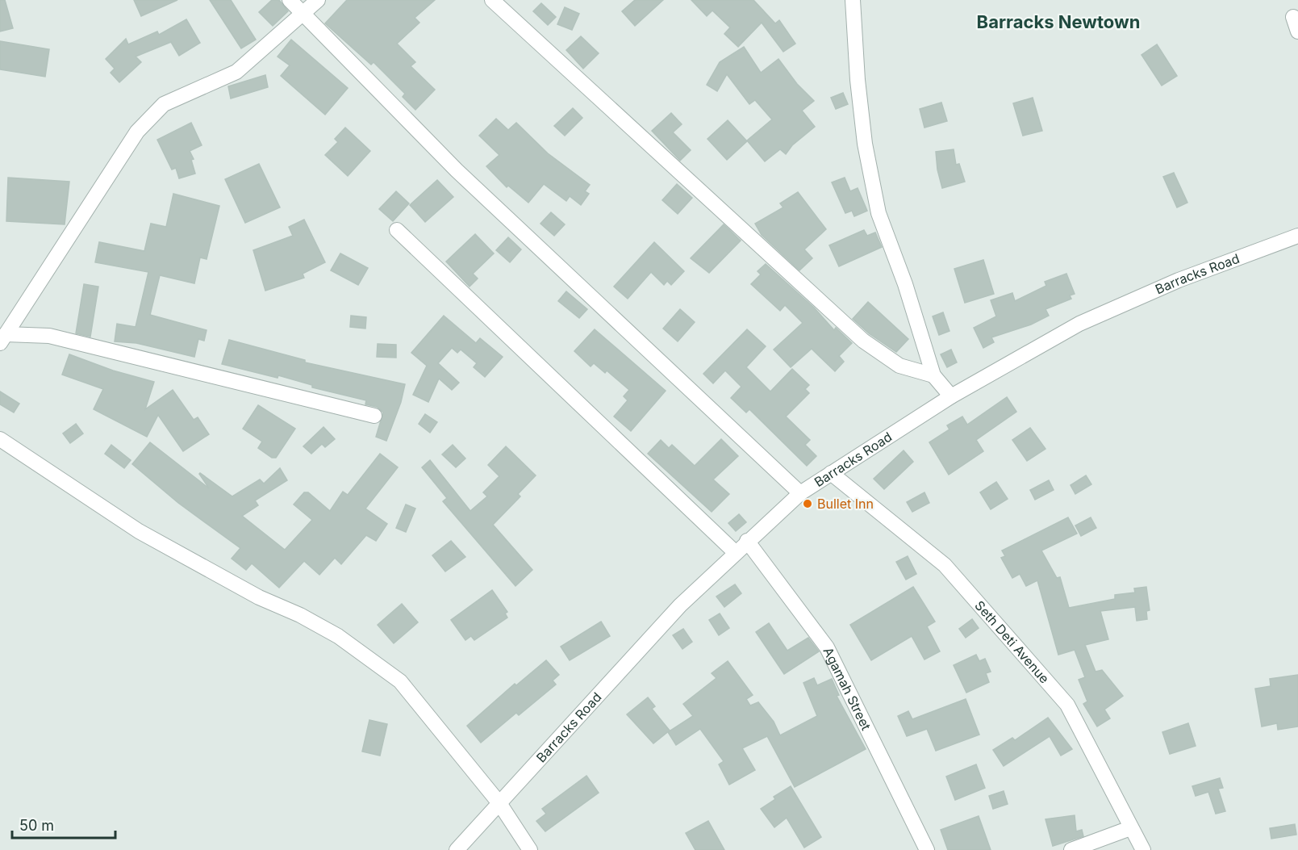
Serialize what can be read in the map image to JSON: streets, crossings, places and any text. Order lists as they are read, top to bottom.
{
  "streets": {
    "street": ["Barracks Road", "Seth Deti Avenue", "Agamah Street"]
  },
  "crossings": [
    ["Barracks Road", "Seth Deti Avenue"],
    ["Barracks Road", "Agamah Street"]
  ],
  "districts": ["Barracks Newtown"],
  "places": ["Bullet Inn"],
  "scale_bar": "50 m"
}
